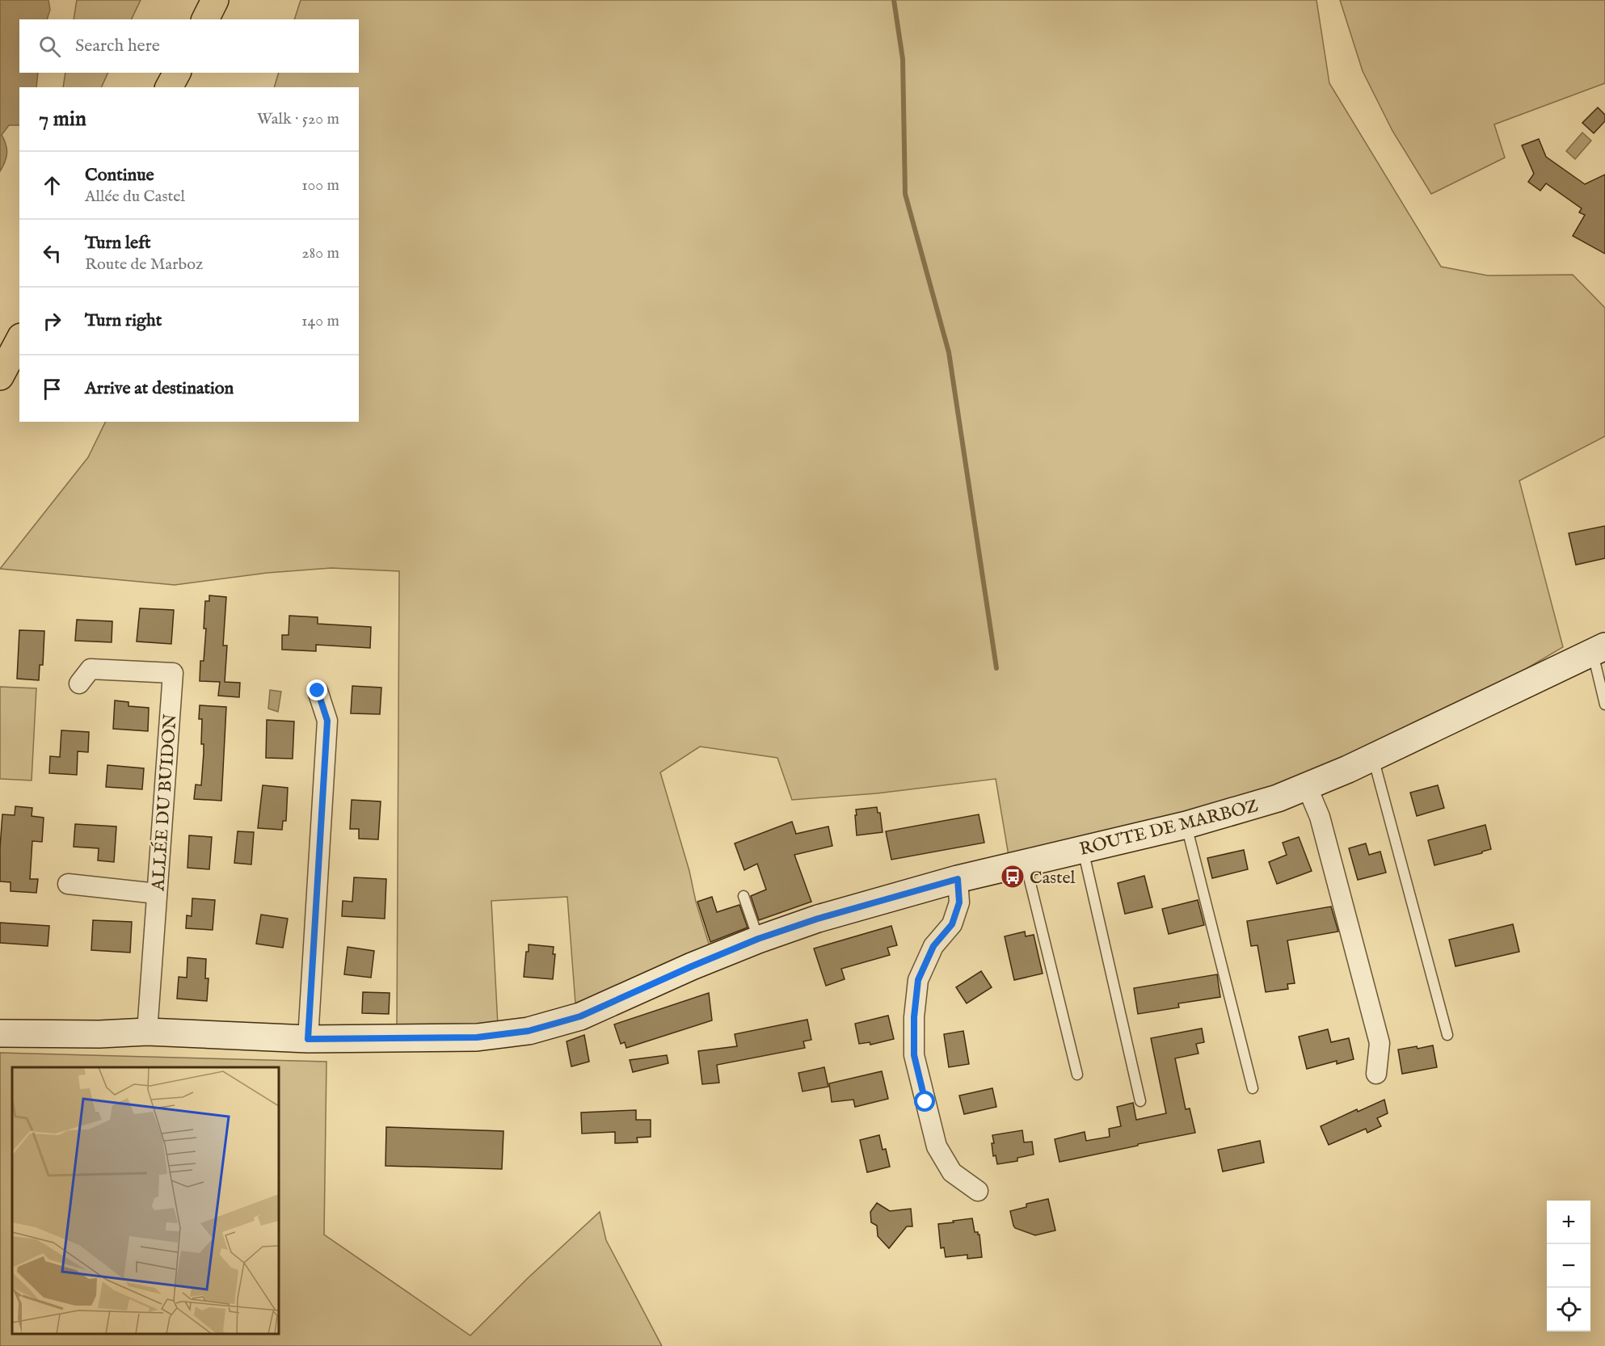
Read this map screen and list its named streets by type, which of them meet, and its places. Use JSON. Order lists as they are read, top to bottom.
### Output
{
  "streets": {
    "main road": ["ROUTE DE MARBOZ"],
    "street": ["ALLÉE DU BUIDON"]
  },
  "crossings": [
    ["ALLÉE DU BUIDON", "ROUTE DE MARBOZ"]
  ],
  "places": {
    "bus stop": ["Castel"]
  },
  "page": {
    "search": "Search here",
    "heading": ["7 min", "Walk · 520 m"],
    "list": [
      ["Continue", "Allée du Castel", "100 m"],
      ["Turn left", "Route de Marboz", "280 m"],
      ["Turn right", "140 m"],
      "Arrive at destination"
    ],
    "map_buttons": ["+", "−"]
  }
}
